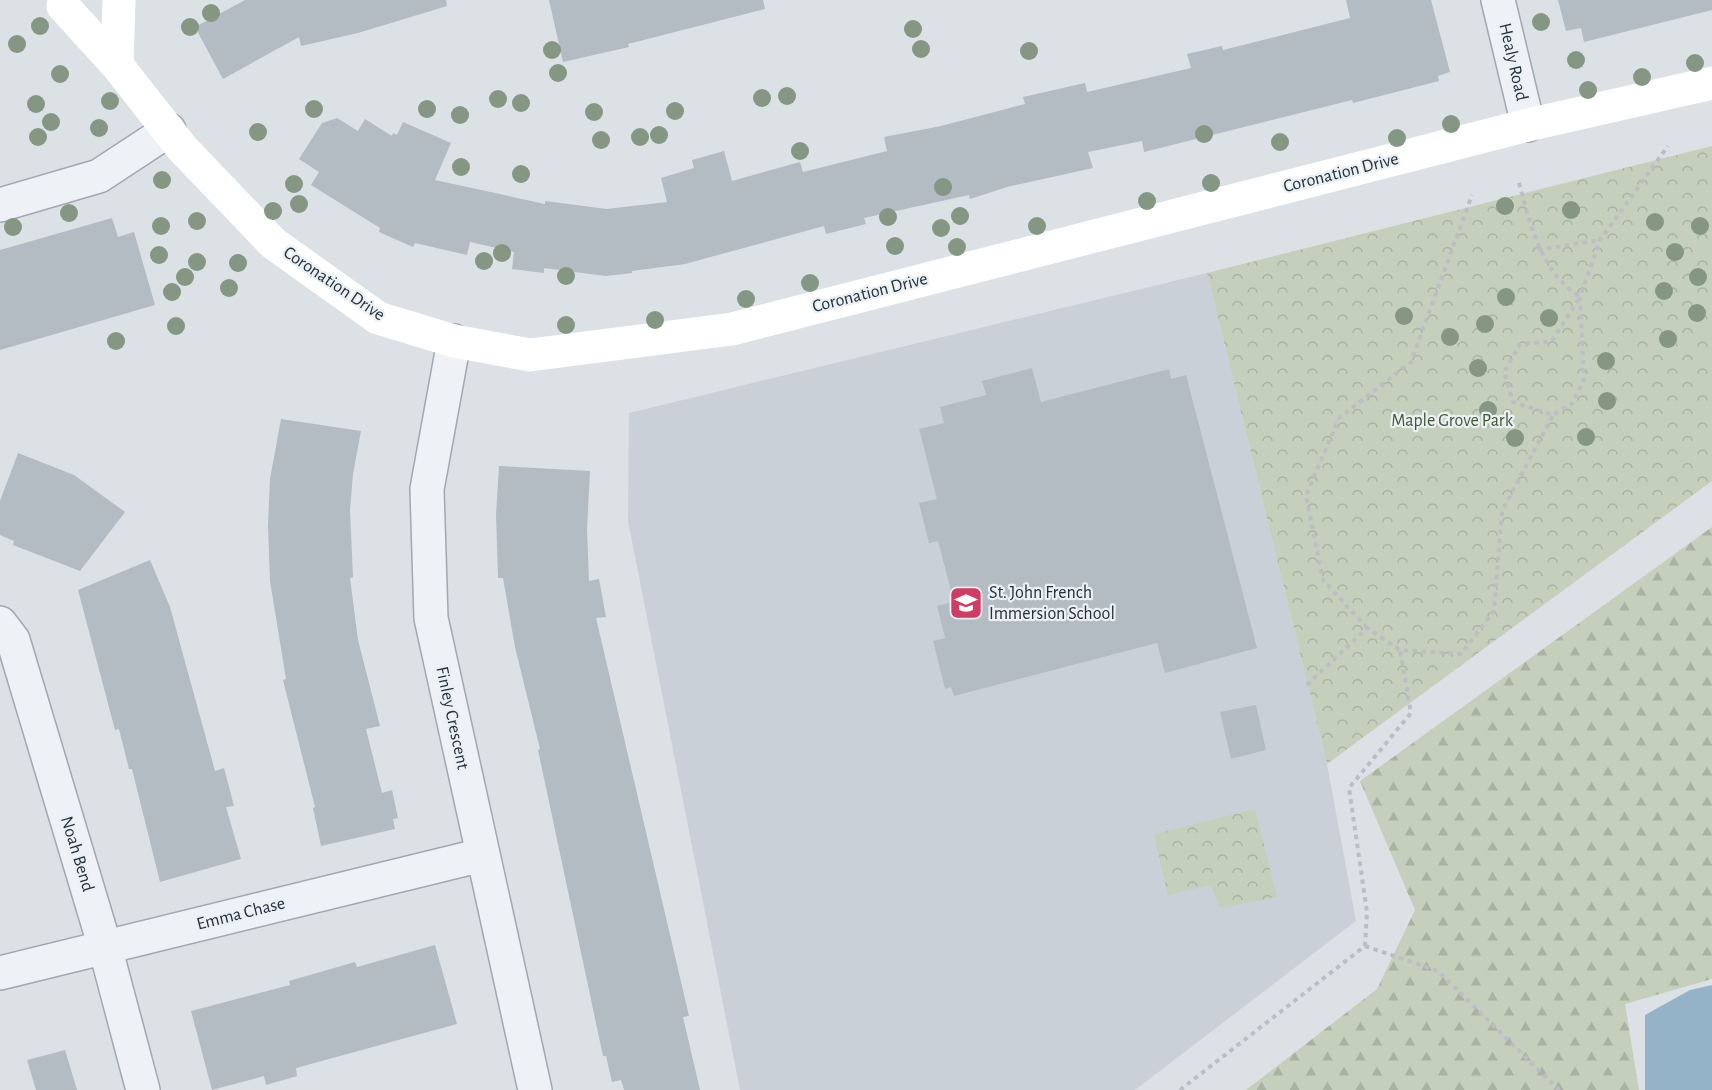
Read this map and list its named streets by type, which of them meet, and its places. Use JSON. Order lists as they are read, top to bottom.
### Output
{
  "streets": {
    "street": [
      "Healy Road",
      "Coronation Drive",
      "Finley Crescent",
      "Noah Bend",
      "Emma Chase"
    ]
  },
  "crossings": [
    ["Healy Road", "Coronation Drive"],
    ["Coronation Drive", "Finley Crescent"],
    ["Finley Crescent", "Emma Chase"],
    ["Noah Bend", "Emma Chase"]
  ],
  "parks": ["Maple Grove Park"],
  "places": {
    "school or university": ["St. John French Immersion School"]
  }
}
